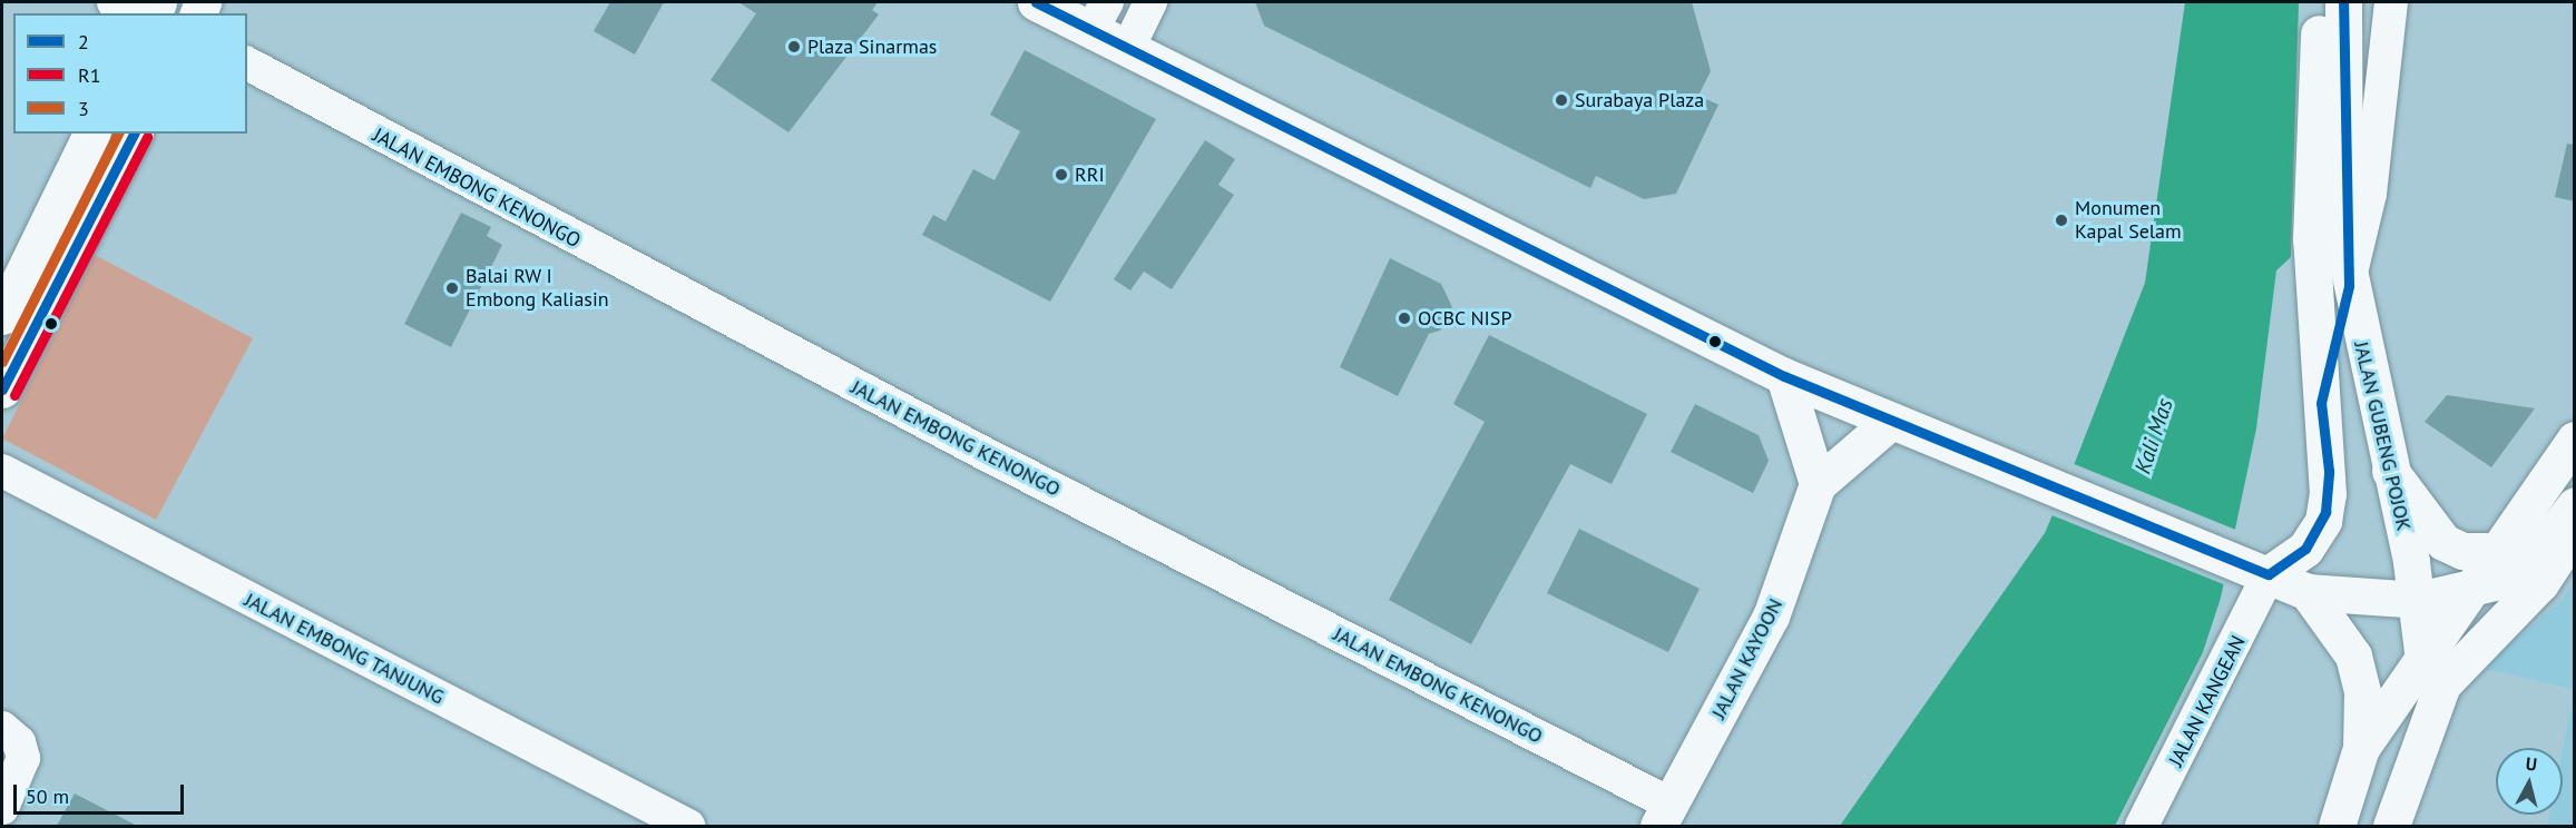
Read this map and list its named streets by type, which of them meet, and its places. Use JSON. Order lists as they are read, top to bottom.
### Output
{
  "streets": {
    "main road": ["JALAN GUBENG POJOK", "JALAN KAYOON"],
    "street": ["JALAN EMBONG KENONGO", "JALAN EMBONG TANJUNG", "JALAN KANGEAN"]
  },
  "crossings": [
    ["JALAN EMBONG KENONGO", "JALAN KAYOON"]
  ],
  "water": ["Kali Mas"],
  "places": [
    "Plaza Sinarmas",
    "Surabaya Plaza",
    "RRI",
    "Monumen Kapal Selam",
    "Balai RW I Embong Kaliasin",
    "OCBC NISP"
  ],
  "lines": ["transit line 2", "transit line 3", "transit line R1"],
  "legend": ["2", "R1", "3"],
  "scale_bar": "50 m",
  "north": "top"
}
